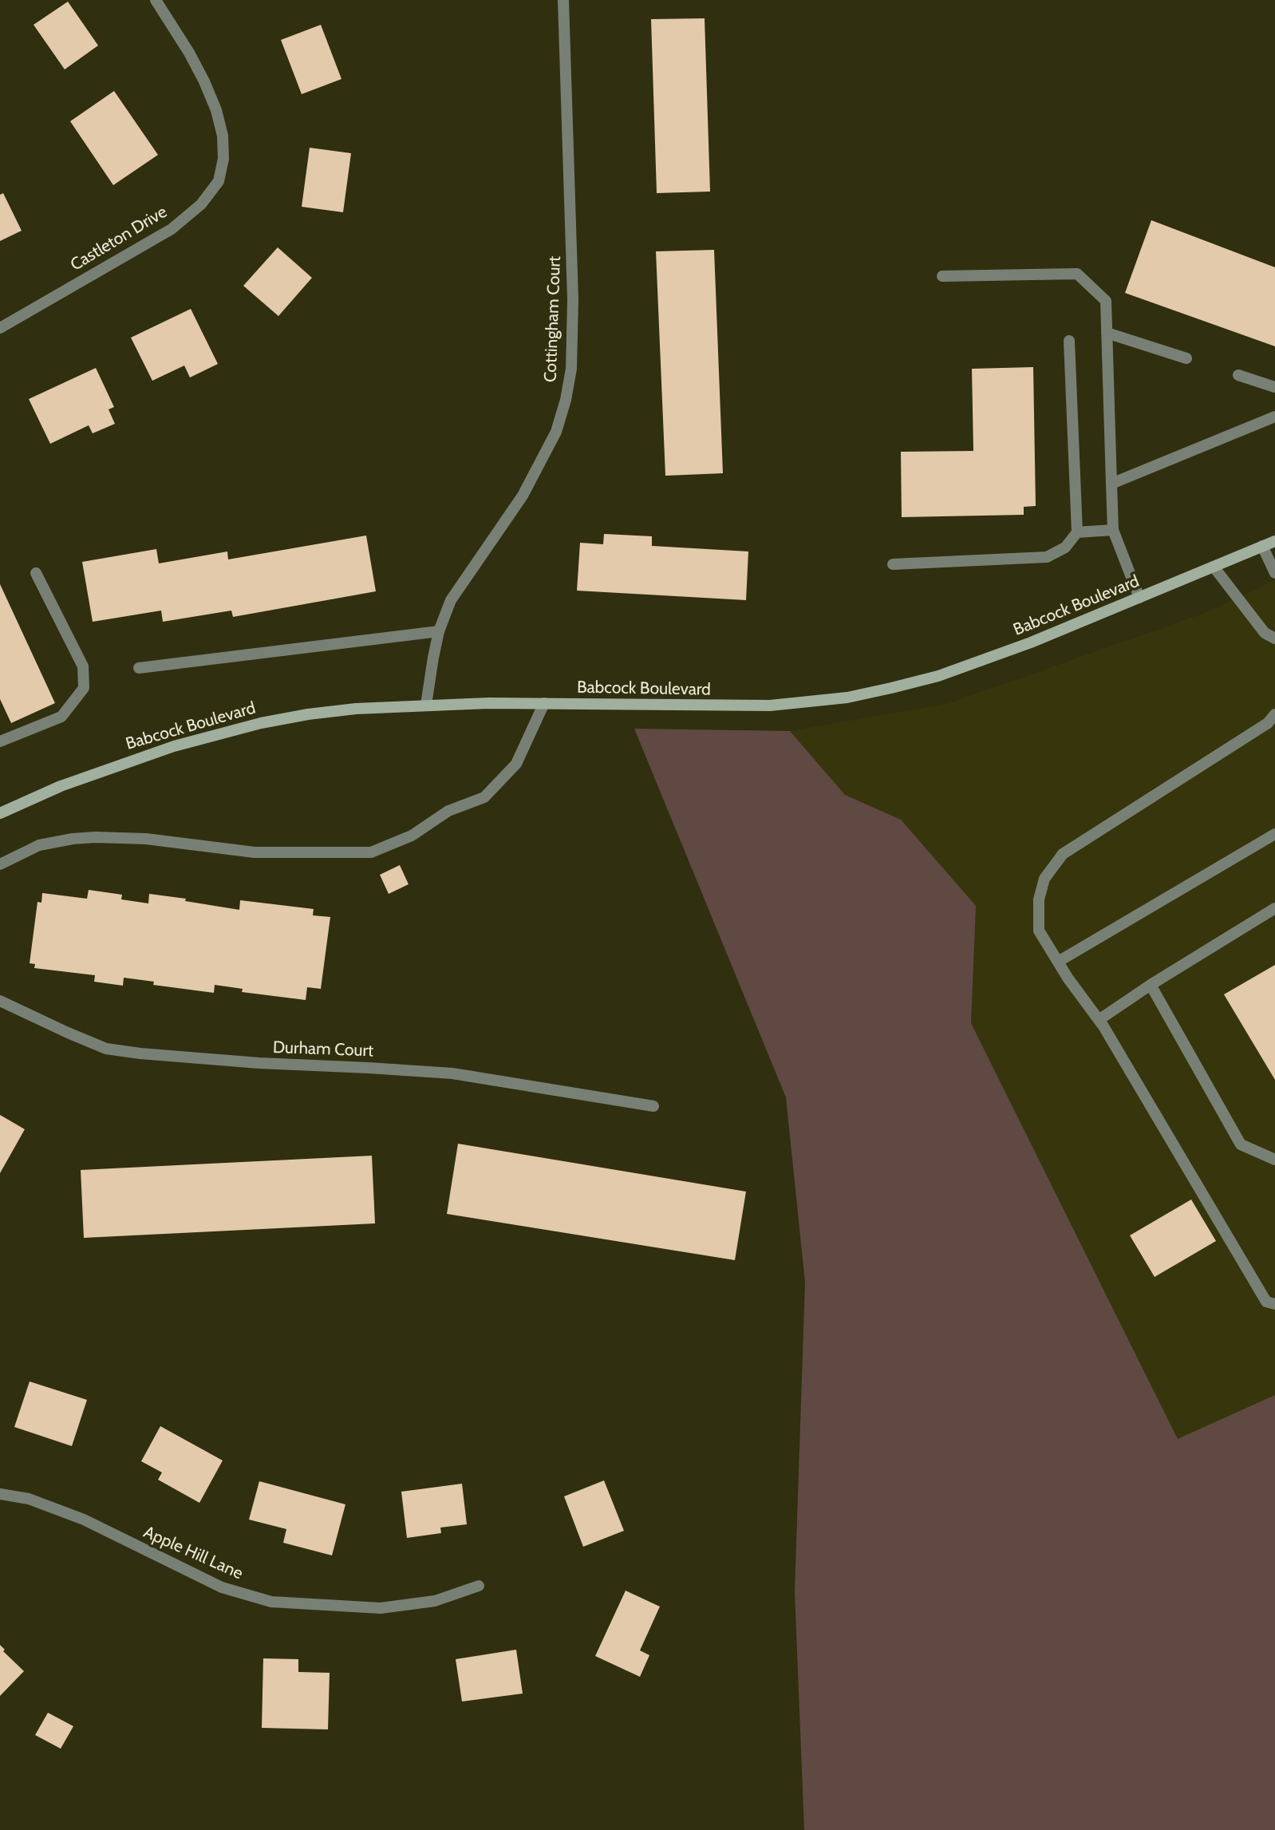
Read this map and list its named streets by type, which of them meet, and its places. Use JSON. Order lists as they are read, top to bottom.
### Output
{
  "streets": {
    "main road": ["Babcock Boulevard"],
    "street": [
      "Castleton Drive",
      "Cottingham Court",
      "Durham Court",
      "Apple Hill Lane"
    ]
  },
  "crossings": [
    ["Cottingham Court", "Babcock Boulevard"]
  ]
}
